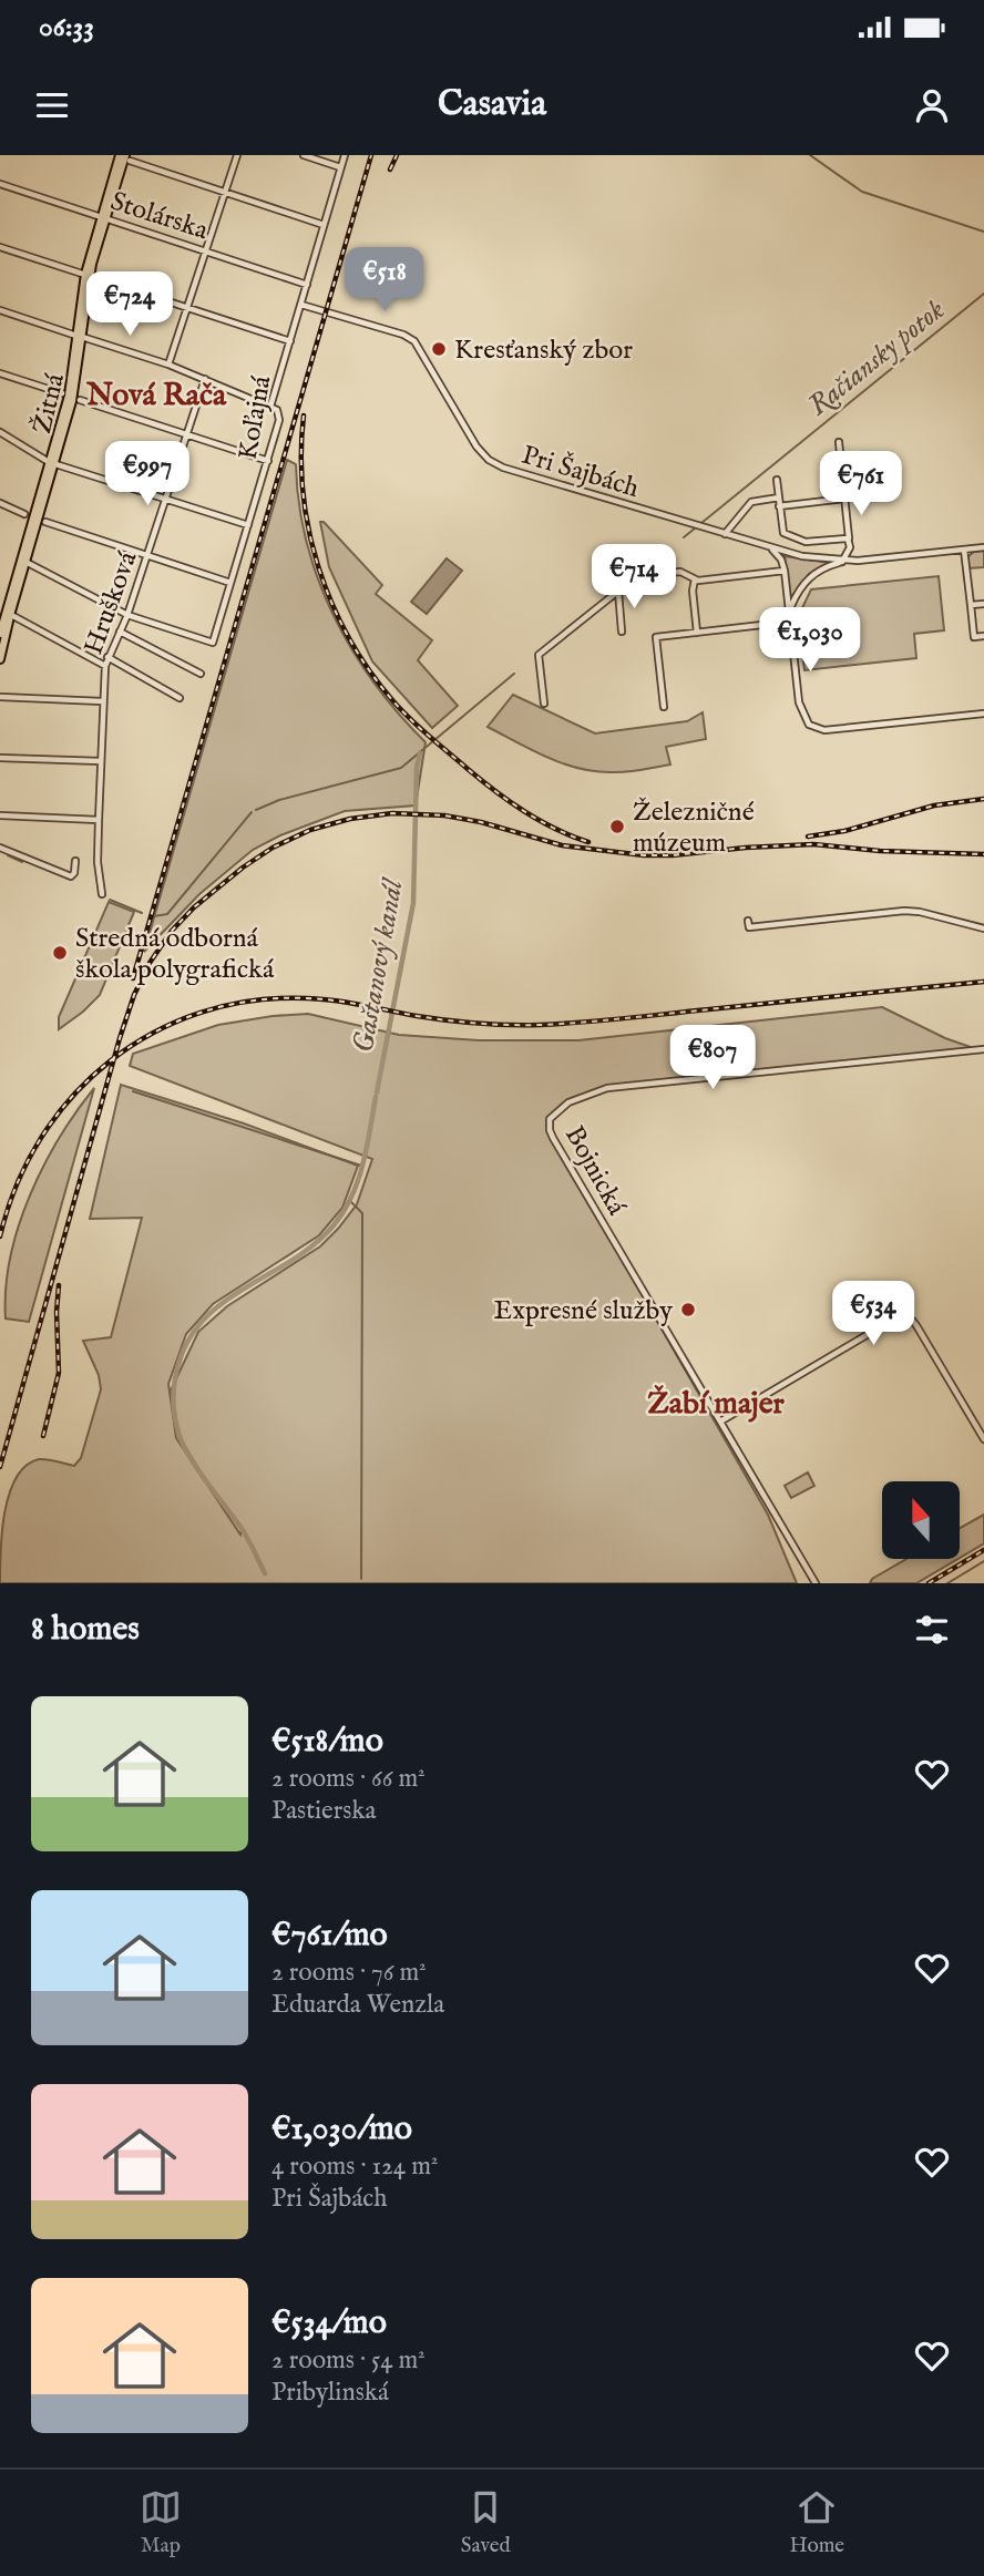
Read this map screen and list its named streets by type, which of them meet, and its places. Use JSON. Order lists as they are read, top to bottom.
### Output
{
  "streets": {
    "main road": ["Žitná"],
    "street": [
      "Stolárska",
      "Koľajná",
      "Pri Šajbách",
      "Hrušková",
      "Bojnická"
    ]
  },
  "crossings": [
    ["Stolárska", "Žitná"],
    ["Stolárska", "Koľajná"],
    ["Koľajná", "Pri Šajbách"],
    ["Koľajná", "Hrušková"]
  ],
  "districts": ["Nová Rača", "Žabí majer"],
  "water": ["Račiansky potok", "Gaštanový kanál"],
  "places": [
    "Kresťanský zbor",
    "Železničné múzeum",
    "Stredná odborná škola polygrafická",
    "Expresné služby"
  ],
  "north": "top",
  "page": {
    "status": "06:33",
    "header": "Casavia",
    "price": [
      "€518",
      "€724",
      "€997",
      "€761",
      "€714",
      "€1,030",
      "€807",
      "€534"
    ],
    "heading": "8 homes",
    "list": [
      {
        "name": "€518/mo",
        "note": "2 rooms · 66 m² · Pastierska"
      },
      {
        "name": "€761/mo",
        "note": "2 rooms · 76 m² · Eduarda Wenzla"
      },
      {
        "name": "€1,030/mo",
        "note": "4 rooms · 124 m² · Pri Šajbách"
      },
      {
        "name": "€534/mo",
        "note": "2 rooms · 54 m² · Pribylinská"
      }
    ],
    "tabs": ["Map", "Saved", "Home"]
  }
}
